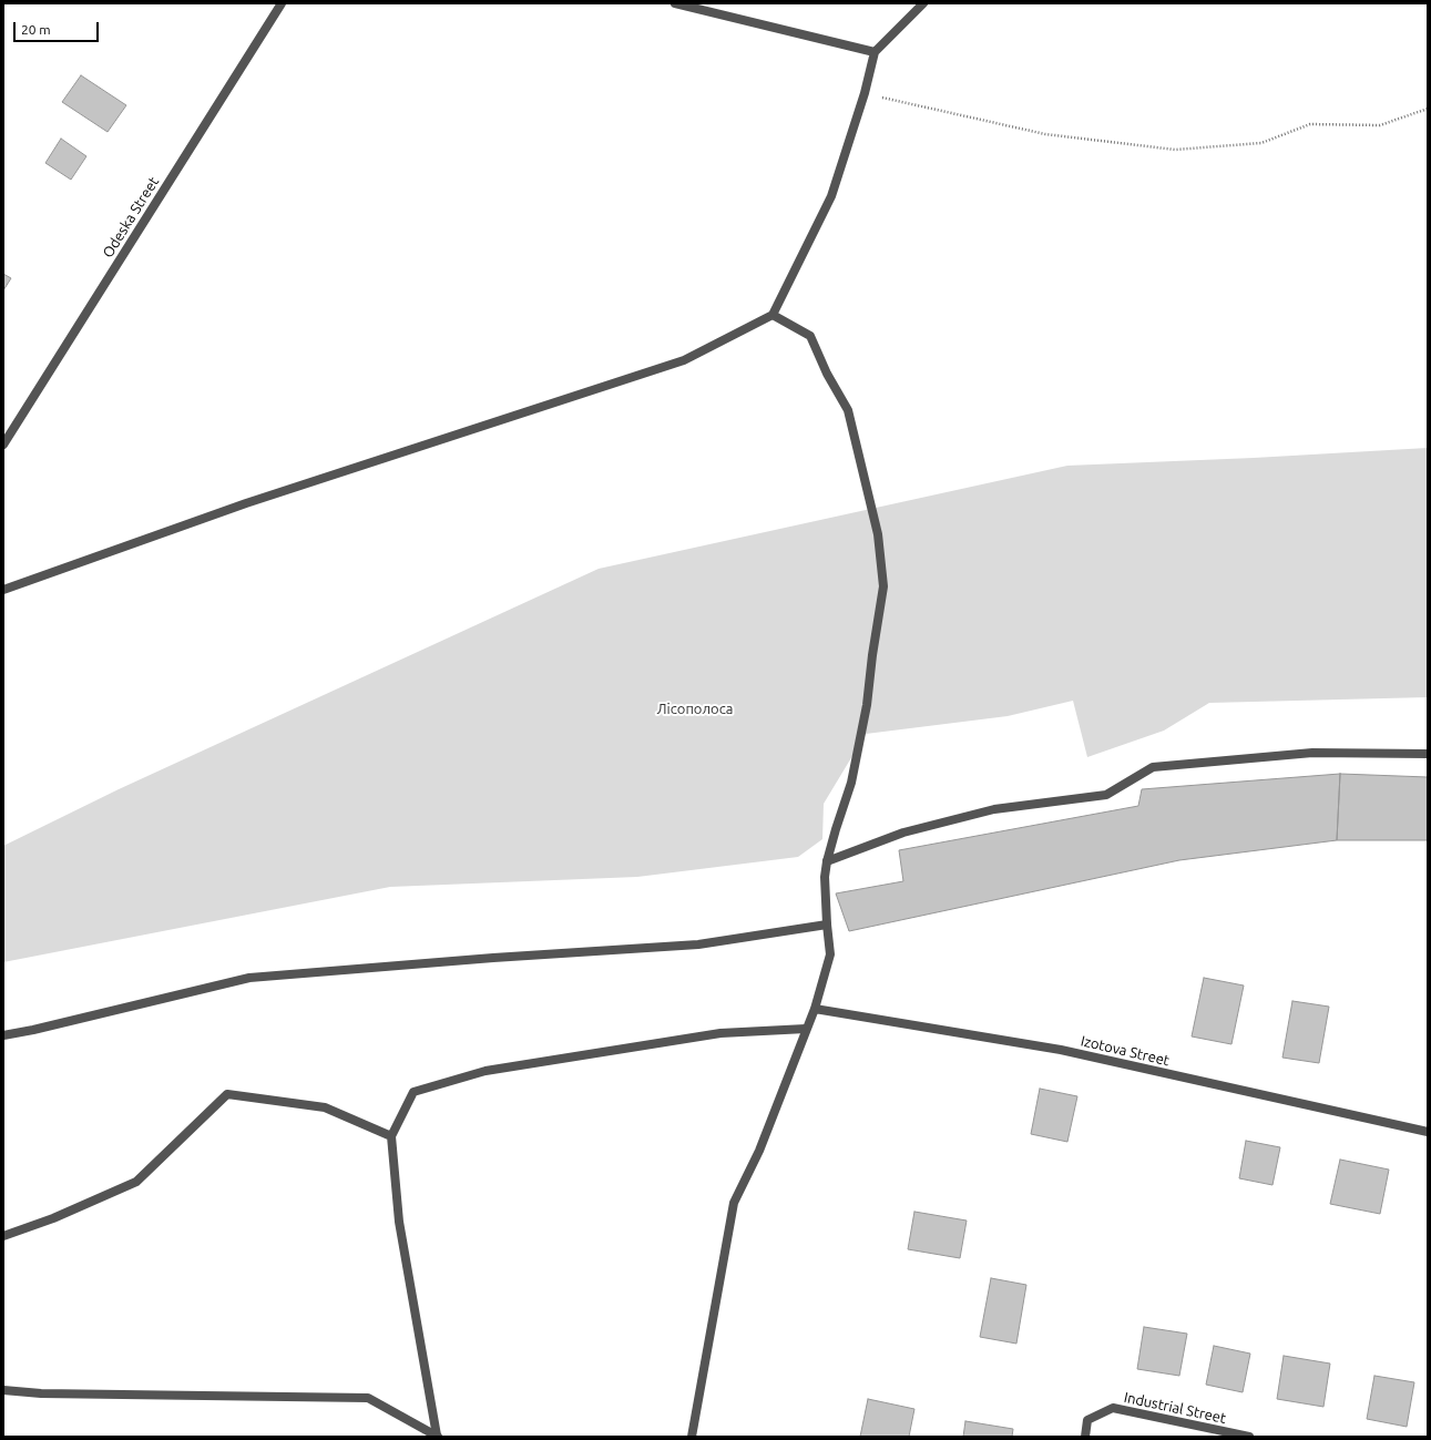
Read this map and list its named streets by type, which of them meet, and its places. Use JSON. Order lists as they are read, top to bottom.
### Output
{
  "streets": {
    "street": ["Odeska Street", "Izotova Street", "Industrial Street"]
  },
  "parks": ["Лісополоса"],
  "scale_bar": "20 m"
}
